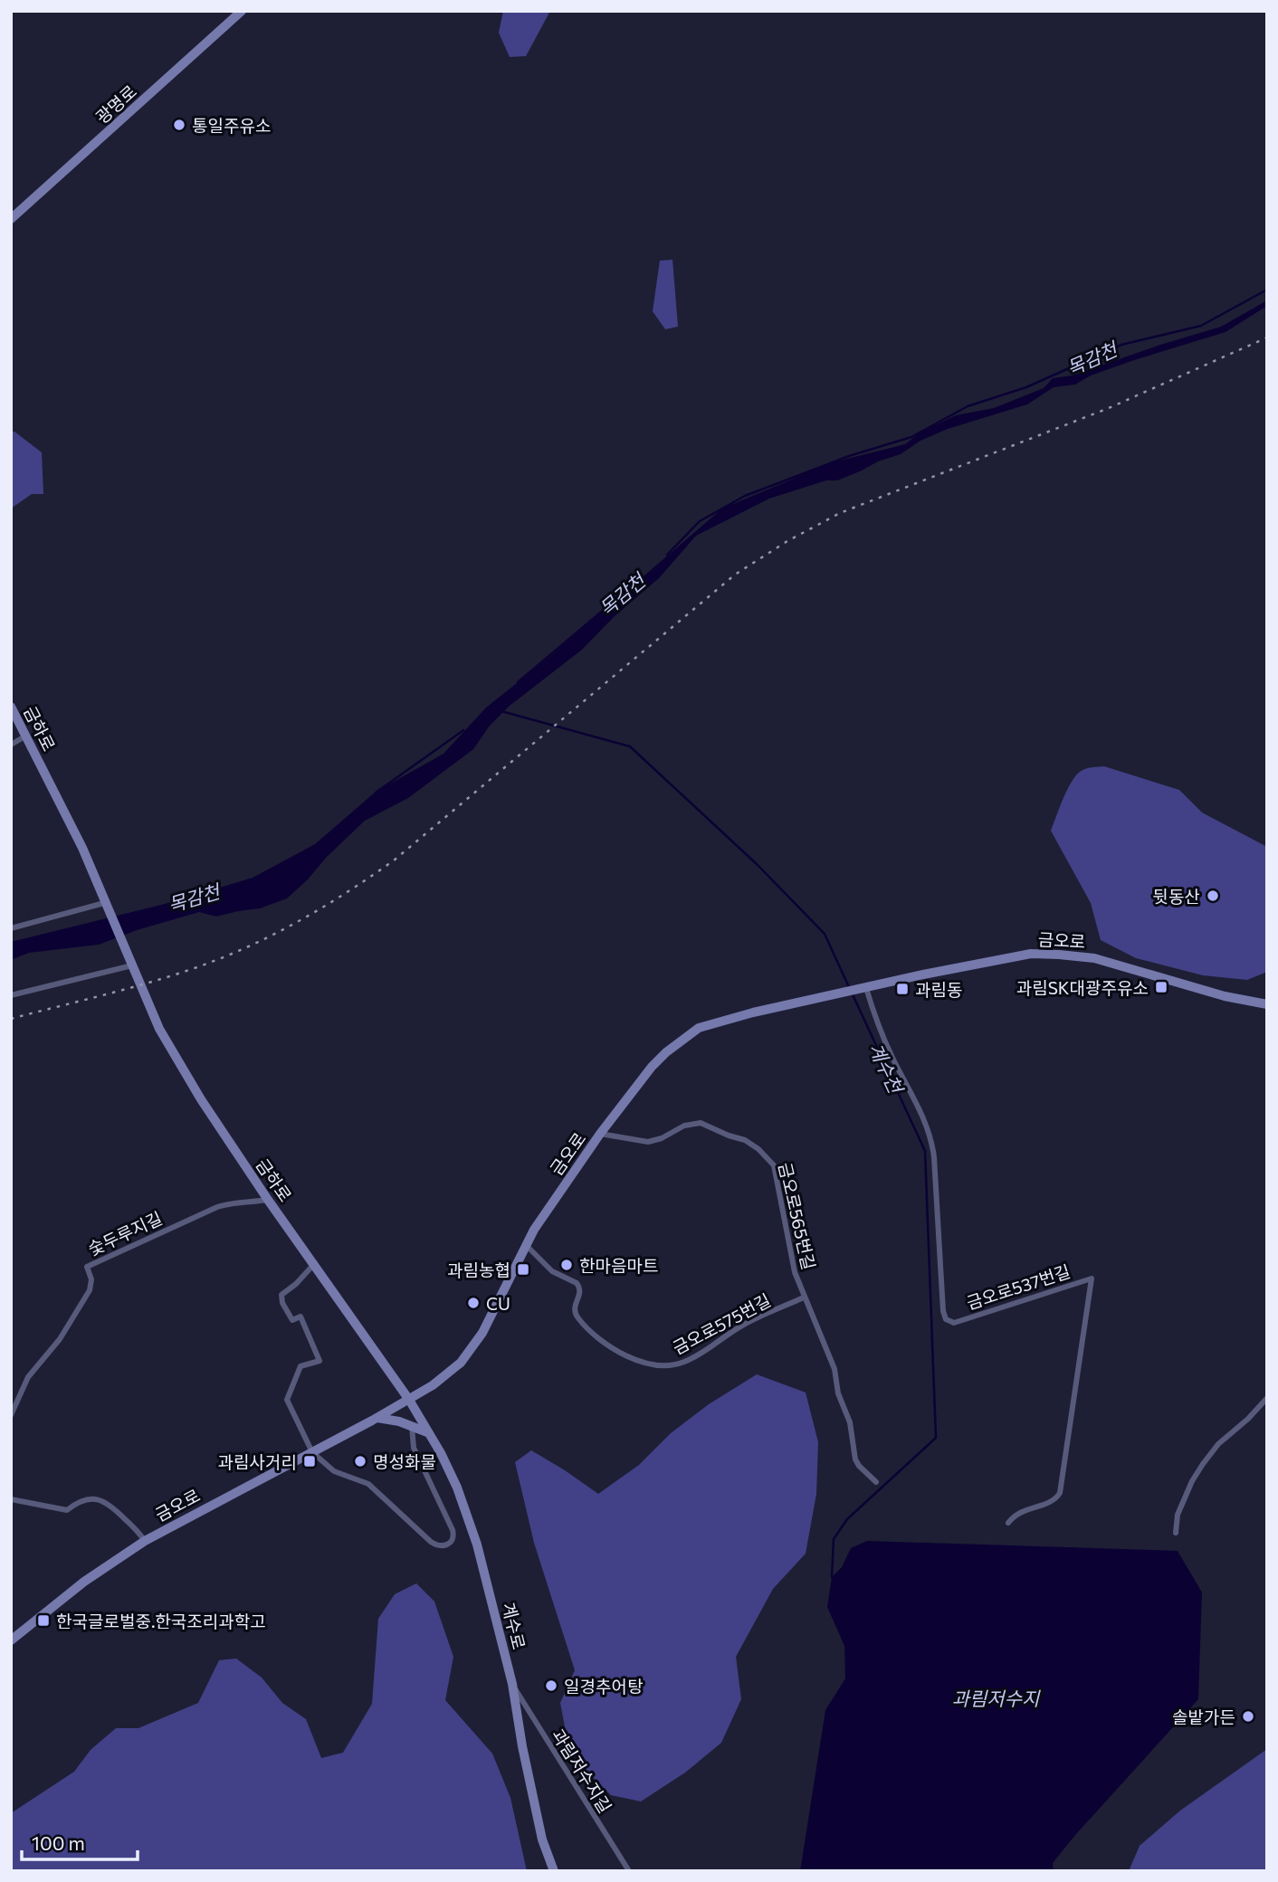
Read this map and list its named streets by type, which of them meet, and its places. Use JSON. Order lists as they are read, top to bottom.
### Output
{
  "streets": {
    "main road": [
      "광명로",
      "금하로",
      "금오로",
      "계수로"
    ],
    "street": [
      "금오로565번길",
      "숯두루지길",
      "금오로537번길",
      "금오로575번길",
      "과림저수지길"
    ]
  },
  "crossings": [
    ["금하로", "금오로"],
    ["금하로", "숯두루지길"],
    ["금하로", "계수로"],
    ["금오로", "금오로565번길"],
    ["금오로", "금오로537번길"],
    ["금오로", "금오로575번길"],
    ["금오로", "계수로"],
    ["금오로565번길", "금오로575번길"],
    ["계수로", "과림저수지길"]
  ],
  "water": ["목감천", "계수천", "과림저수지"],
  "places": {
    "other": [
      "통일주유소",
      "뒷동산",
      "한마음마트",
      "CU",
      "명성화물",
      "일경추어탕",
      "솔밭가든"
    ],
    "transit": [
      "과림SK대광주유소",
      "과림동",
      "과림농협",
      "과림사거리",
      "한국글로벌중.한국조리과학고"
    ]
  },
  "scale_bar": "100 m"
}
